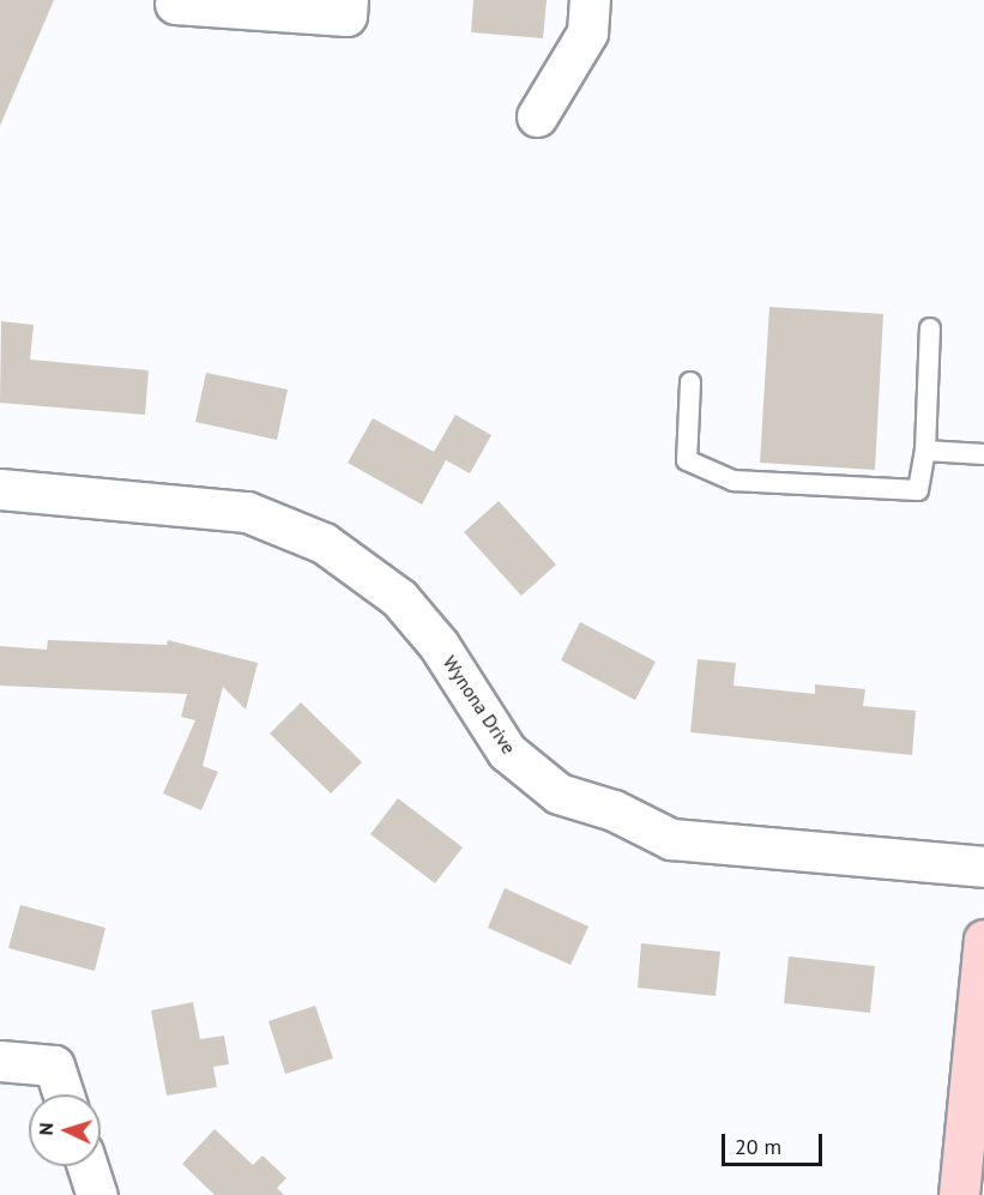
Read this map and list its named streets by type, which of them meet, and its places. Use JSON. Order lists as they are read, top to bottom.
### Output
{
  "streets": {
    "street": ["Wynona Drive"]
  },
  "scale_bar": "20 m",
  "north": "left"
}
